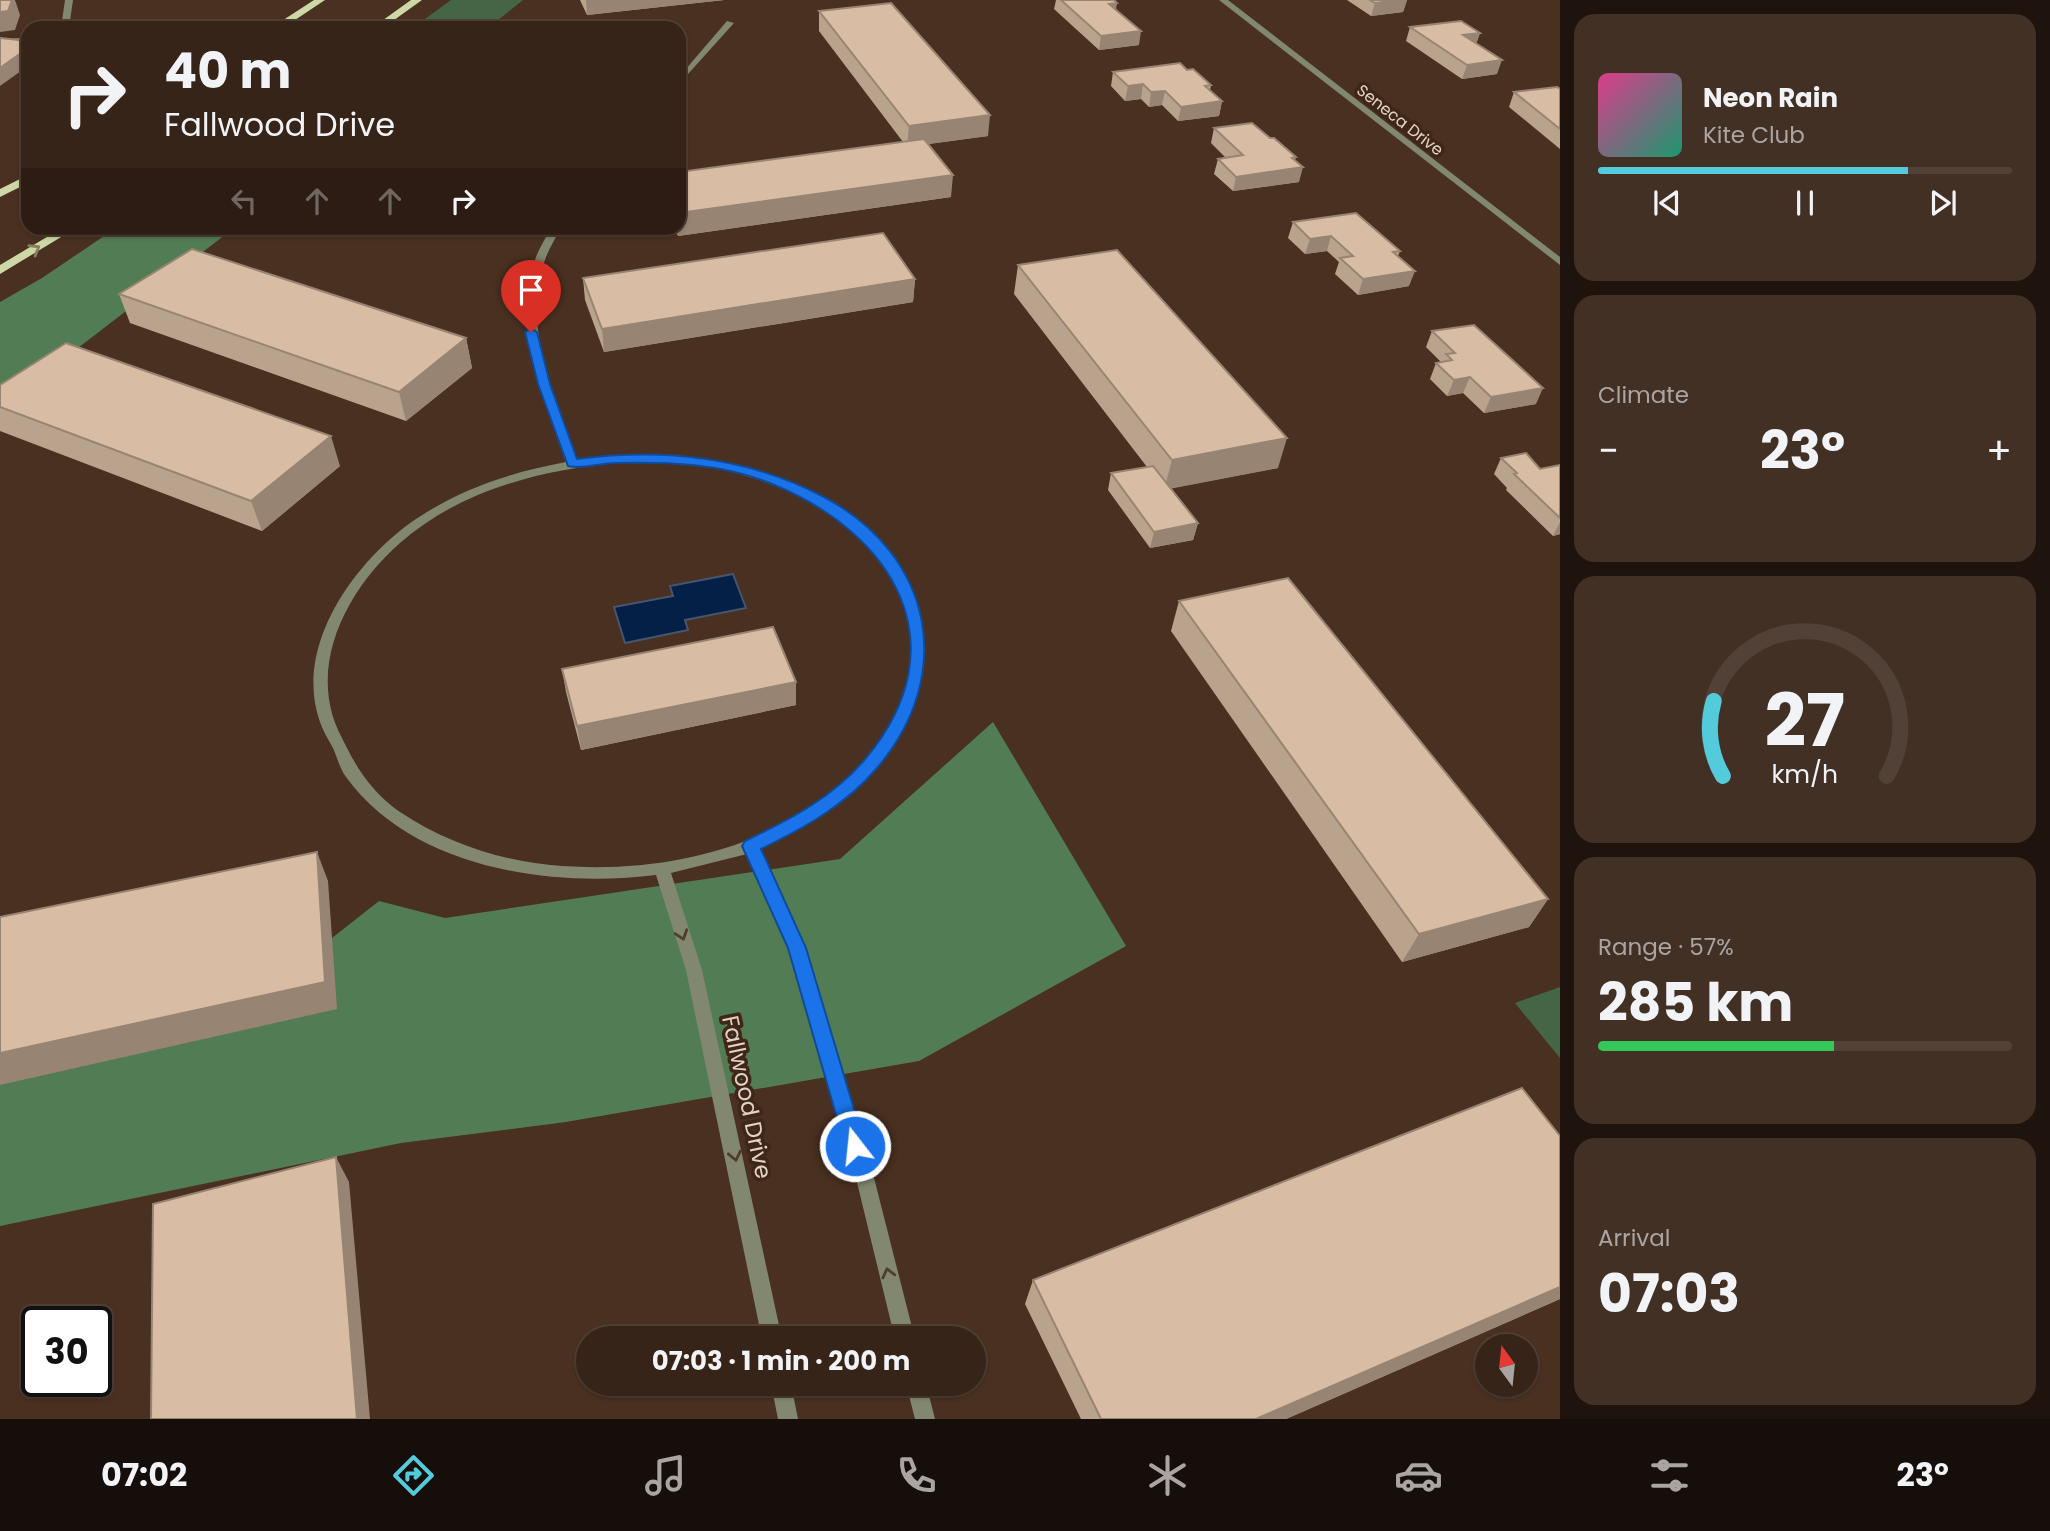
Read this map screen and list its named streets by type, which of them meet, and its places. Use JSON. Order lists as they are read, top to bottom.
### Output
{
  "streets": {
    "street": ["Seneca Drive", "Fallwood Drive"]
  },
  "north": "top",
  "page": {
    "turn": ["40 m", "Fallwood Drive"],
    "song": ["Neon Rain", "Kite Club"],
    "tile": [
      "Climate",
      ["Range · 57%", "285 km"],
      ["Arrival", "07:03"]
    ],
    "heat": ["−", "23°", "+"],
    "limit": "30",
    "trip": "07:03 · 1 min · 200 m",
    "tabs": ["07:02", "23°"],
    "gauge": ["27", "km/h"]
  }
}
